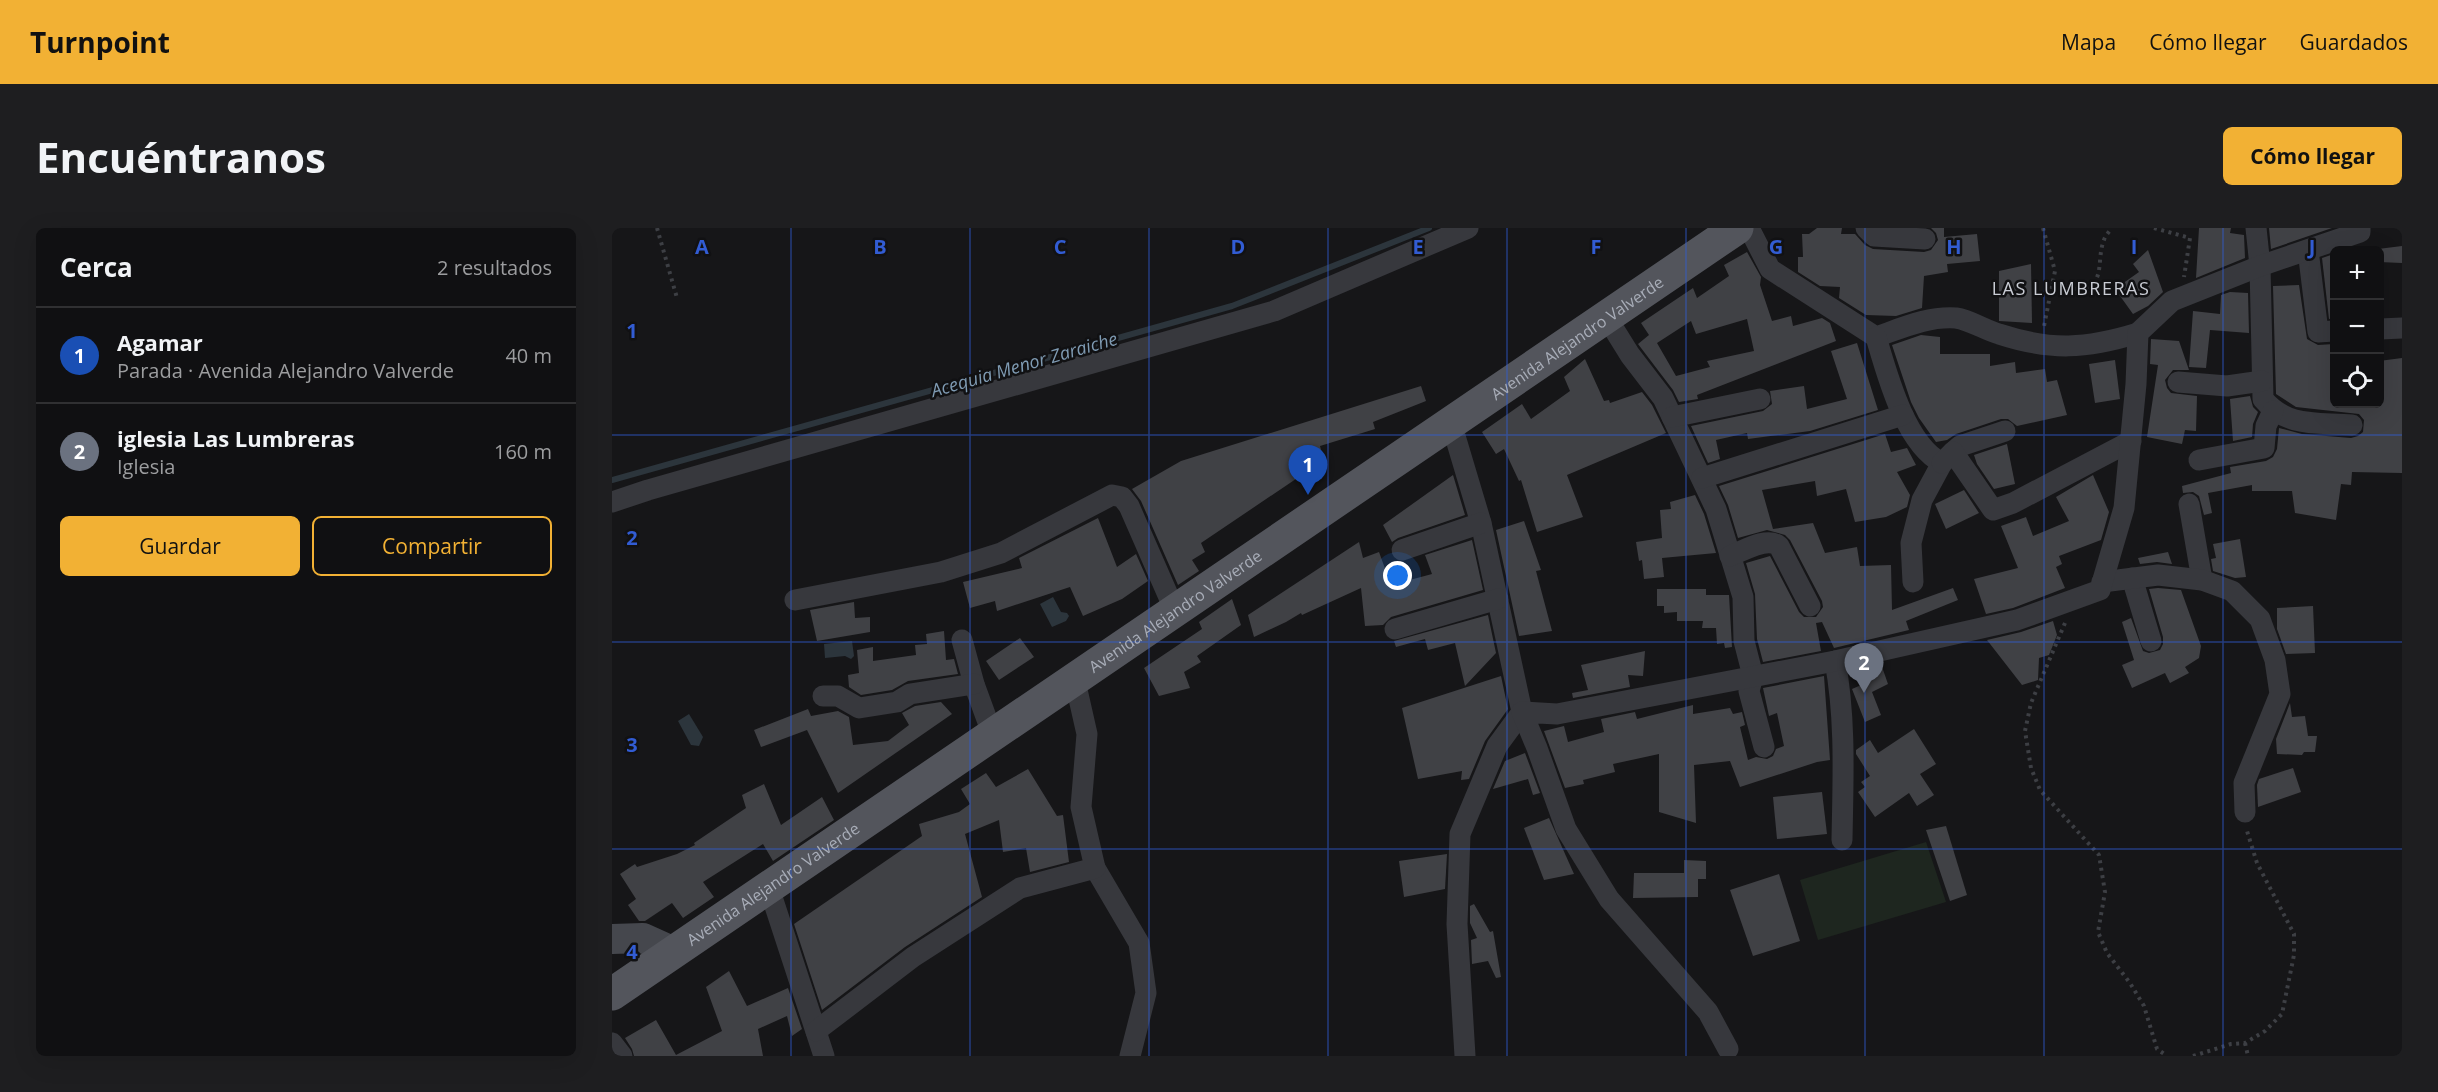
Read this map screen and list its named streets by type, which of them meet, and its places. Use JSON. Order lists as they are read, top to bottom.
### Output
{
  "streets": {
    "main road": ["Avenida Alejandro Valverde"]
  },
  "districts": ["LAS LUMBRERAS"],
  "water": ["Acequia Menor Zaraiche"],
  "page": {
    "header": "Turnpoint",
    "nav": ["Mapa", "Cómo llegar", "Guardados"],
    "buttons": [
      "Cómo llegar",
      ["Guardar", "Compartir"]
    ],
    "title": "Encuéntranos",
    "heading": ["Cerca", "2 resultados"],
    "map_buttons": ["+", "−"],
    "list": [
      {
        "mark": "1",
        "name": "Agamar",
        "note": "Parada · Avenida Alejandro Valverde",
        "value": "40 m"
      },
      {
        "mark": "2",
        "name": "iglesia Las Lumbreras",
        "note": "Iglesia",
        "value": "160 m"
      }
    ],
    "pins": ["1", "2"]
  },
  "grid": {
    "columns": [
      "A",
      "B",
      "C",
      "D",
      "E",
      "F",
      "G",
      "H",
      "I",
      "J"
    ],
    "rows": [
      "1",
      "2",
      "3",
      "4"
    ]
  }
}
